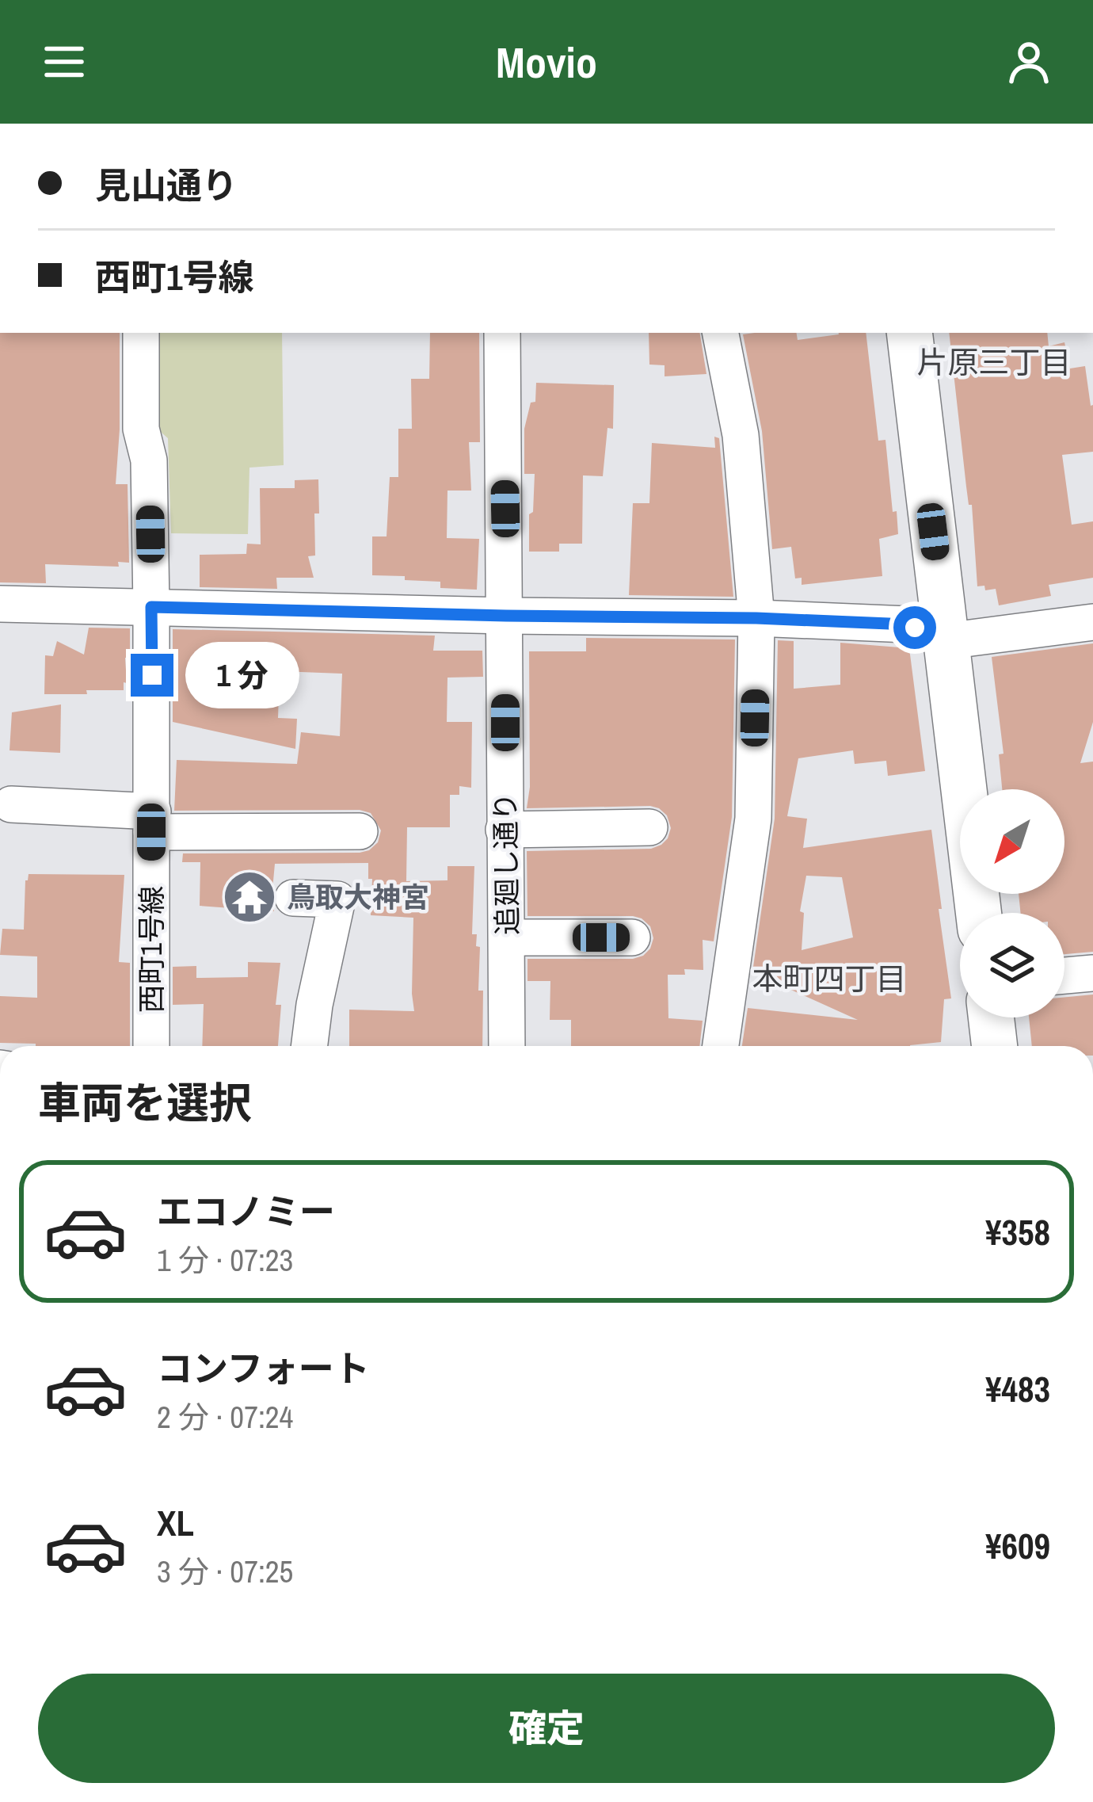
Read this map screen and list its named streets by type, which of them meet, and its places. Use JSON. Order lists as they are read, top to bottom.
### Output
{
  "streets": {
    "street": ["追廻し通り", "西町1号線"]
  },
  "districts": ["片原三丁目", "本町四丁目"],
  "places": {
    "temple": ["鳥取大神宮"]
  },
  "north": "bottom left",
  "page": {
    "header": "Movio",
    "banner": ["見山通り", "西町1号線"],
    "bubble": "1 分",
    "heading": "車両を選択",
    "list": [
      {
        "name": "エコノミー",
        "note": "1 分 · 07:23",
        "value": "¥358"
      },
      {
        "name": "コンフォート",
        "note": "2 分 · 07:24",
        "value": "¥483"
      },
      {
        "name": "XL",
        "note": "3 分 · 07:25",
        "value": "¥609"
      }
    ],
    "buttons": "確定"
  }
}
